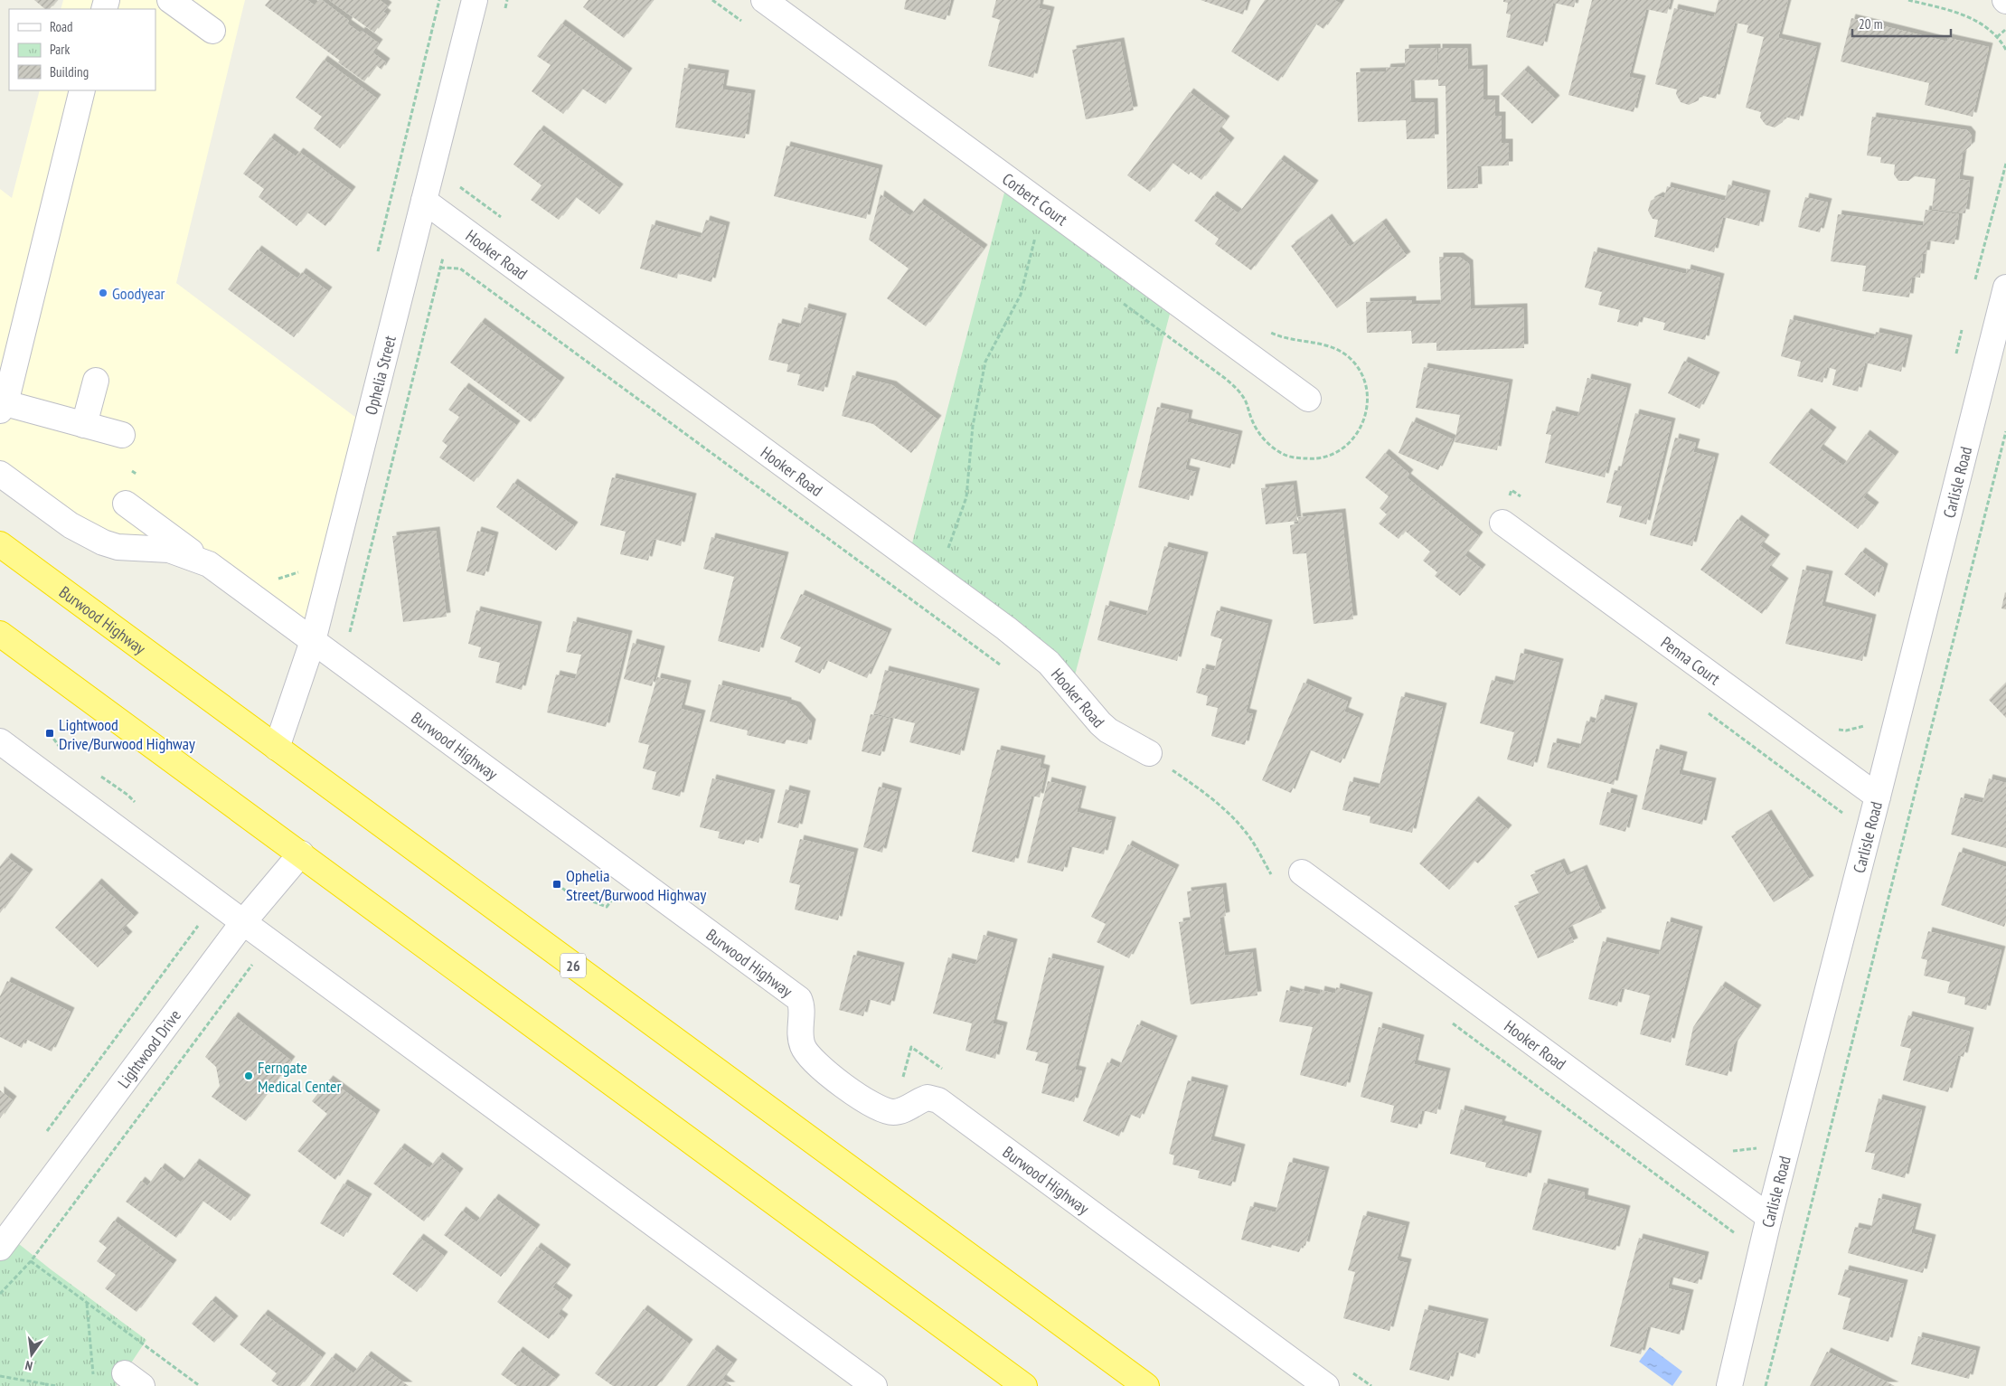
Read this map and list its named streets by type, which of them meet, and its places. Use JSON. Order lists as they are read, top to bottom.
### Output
{
  "streets": {
    "highway": ["Burwood Highway", "26"],
    "street": [
      "Corbert Court",
      "Hooker Road",
      "Ophelia Street",
      "Carlisle Road",
      "Penna Court",
      "Lightwood Drive"
    ]
  },
  "crossings": [
    ["Hooker Road", "Ophelia Street"],
    ["Hooker Road", "Carlisle Road"],
    ["Ophelia Street", "Burwood Highway"],
    ["Carlisle Road", "Penna Court"]
  ],
  "places": {
    "other": ["Goodyear", "Ferngate Medical Center"],
    "transit": ["Lightwood Drive/Burwood Highway", "Ophelia Street/Burwood Highway"]
  },
  "legend": ["Road", "Park", "Building"],
  "scale_bar": "20 m",
  "north": "bottom"
}
